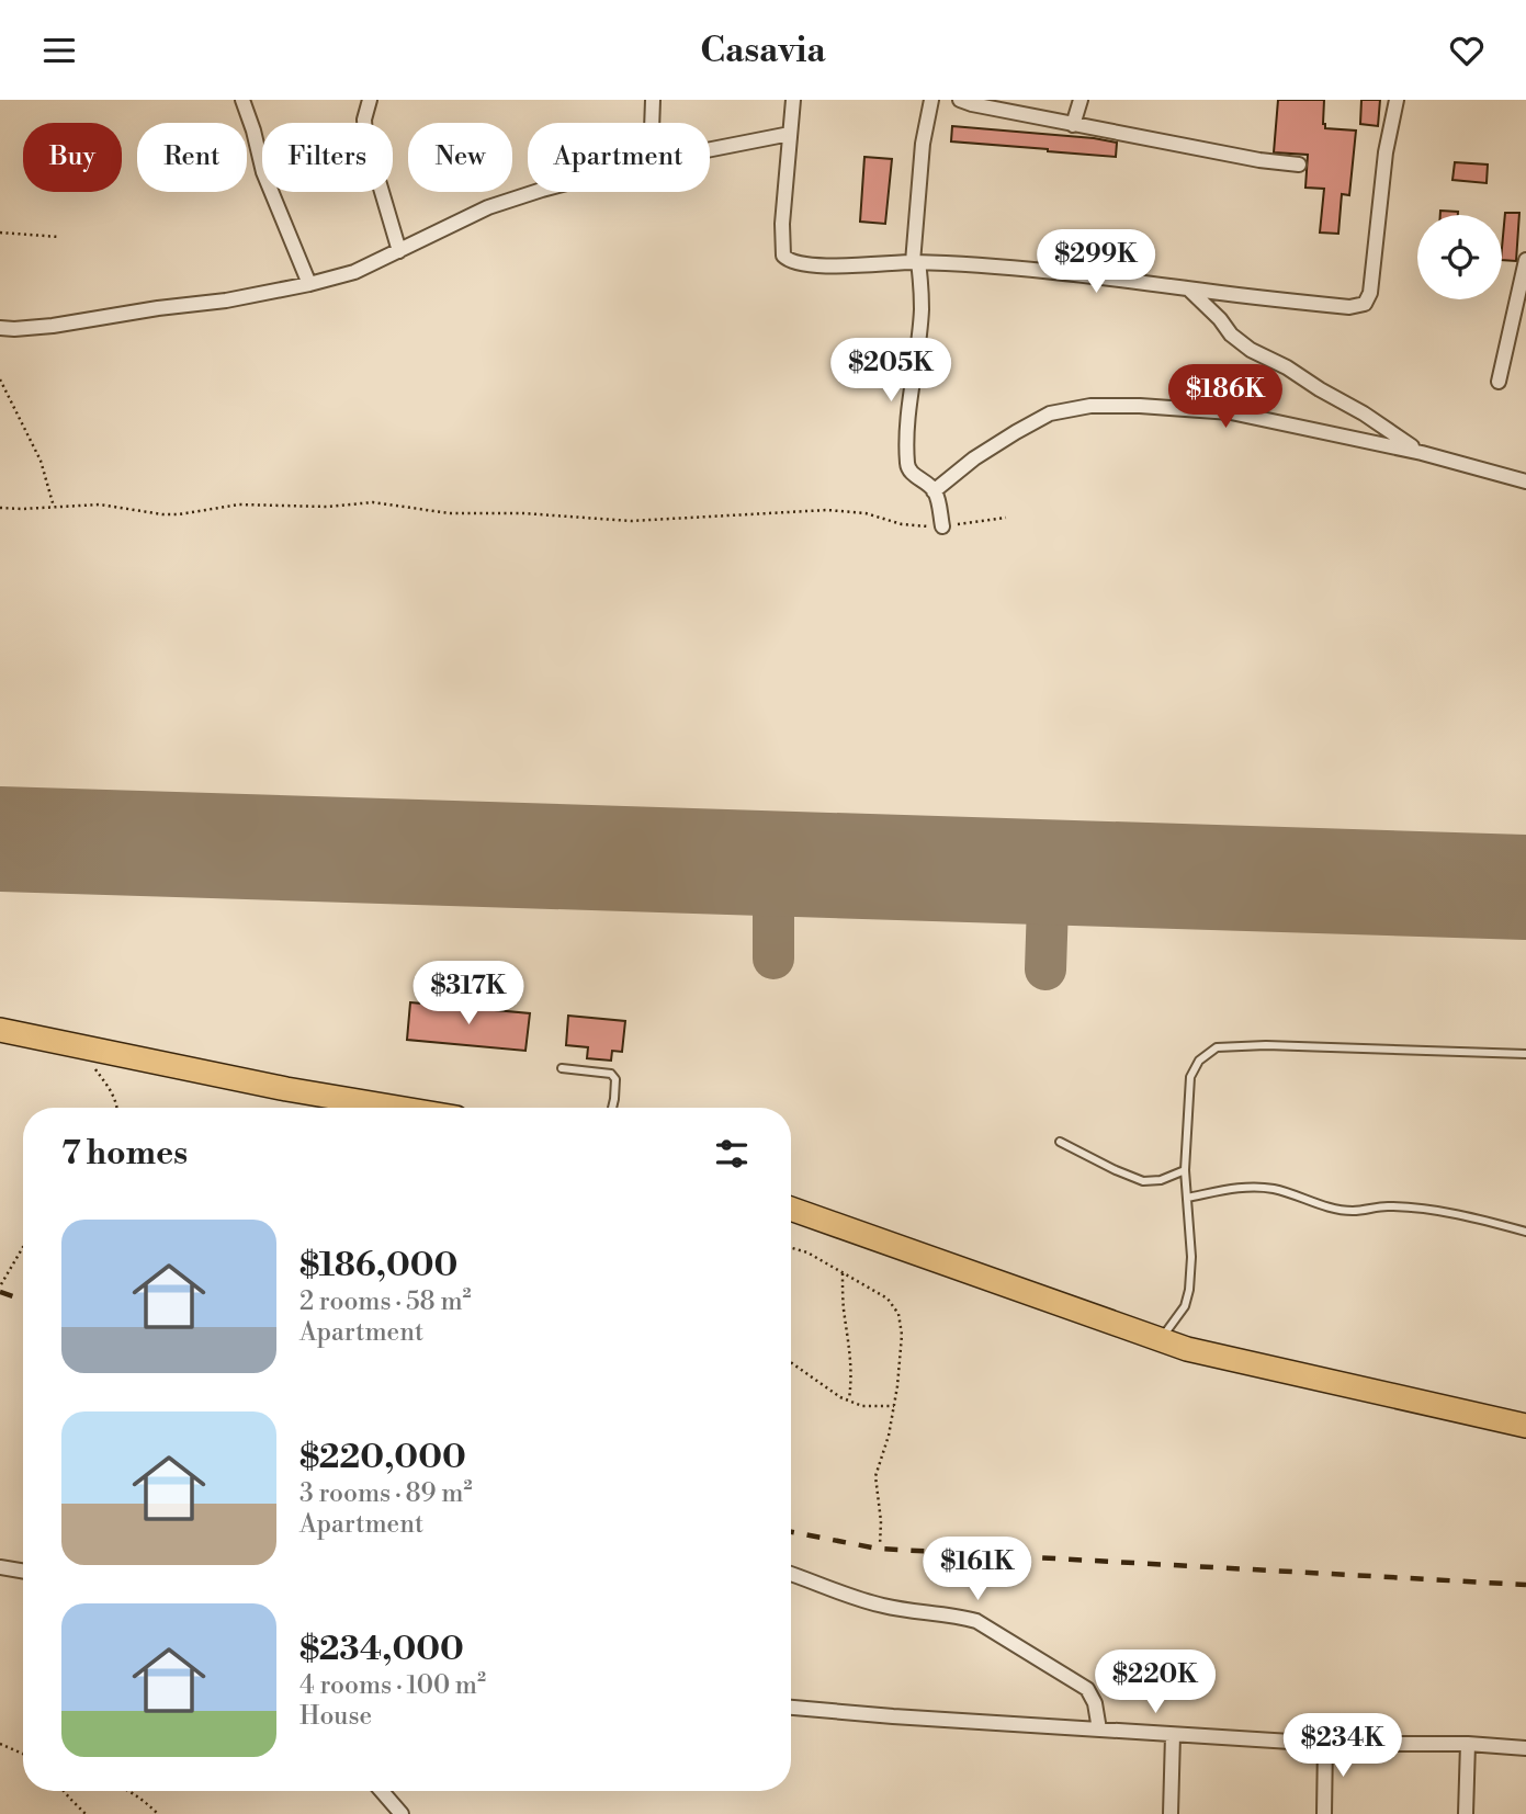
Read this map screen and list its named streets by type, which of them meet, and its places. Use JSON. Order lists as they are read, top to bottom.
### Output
{
  "page": {
    "header": "Casavia",
    "chip": [
      "Buy",
      "Rent",
      "Filters",
      "New",
      "Apartment"
    ],
    "price": [
      "$299K",
      "$205K",
      "$186K",
      "$317K",
      "$161K",
      "$220K",
      "$234K"
    ],
    "heading": "7 homes",
    "list": [
      {
        "name": "$186,000",
        "note": "2 rooms · 58 m² · Apartment"
      },
      {
        "name": "$220,000",
        "note": "3 rooms · 89 m² · Apartment"
      },
      {
        "name": "$234,000",
        "note": "4 rooms · 100 m² · House"
      }
    ]
  }
}
